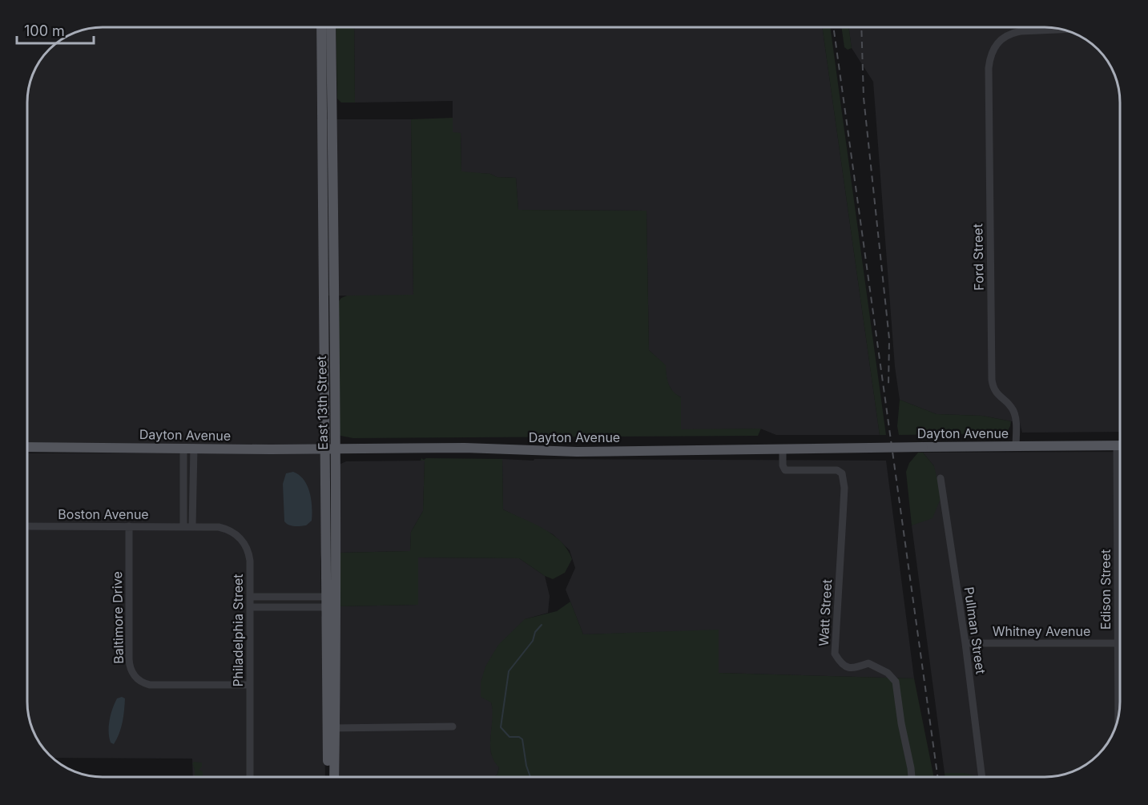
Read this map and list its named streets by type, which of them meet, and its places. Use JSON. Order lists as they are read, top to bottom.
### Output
{
  "streets": {
    "main road": ["East 13th Street", "Dayton Avenue"],
    "street": [
      "Ford Street",
      "Boston Avenue",
      "Edison Street",
      "Watt Street",
      "Baltimore Drive",
      "Philadelphia Street",
      "Pullman Street",
      "Whitney Avenue"
    ]
  },
  "crossings": [
    ["Ford Street", "Dayton Avenue"],
    ["East 13th Street", "Dayton Avenue"],
    ["Dayton Avenue", "Edison Street"],
    ["Dayton Avenue", "Watt Street"],
    ["Boston Avenue", "Baltimore Drive"],
    ["Boston Avenue", "Philadelphia Street"],
    ["Edison Street", "Whitney Avenue"],
    ["Baltimore Drive", "Philadelphia Street"],
    ["Pullman Street", "Whitney Avenue"]
  ],
  "scale_bar": "100 m"
}
